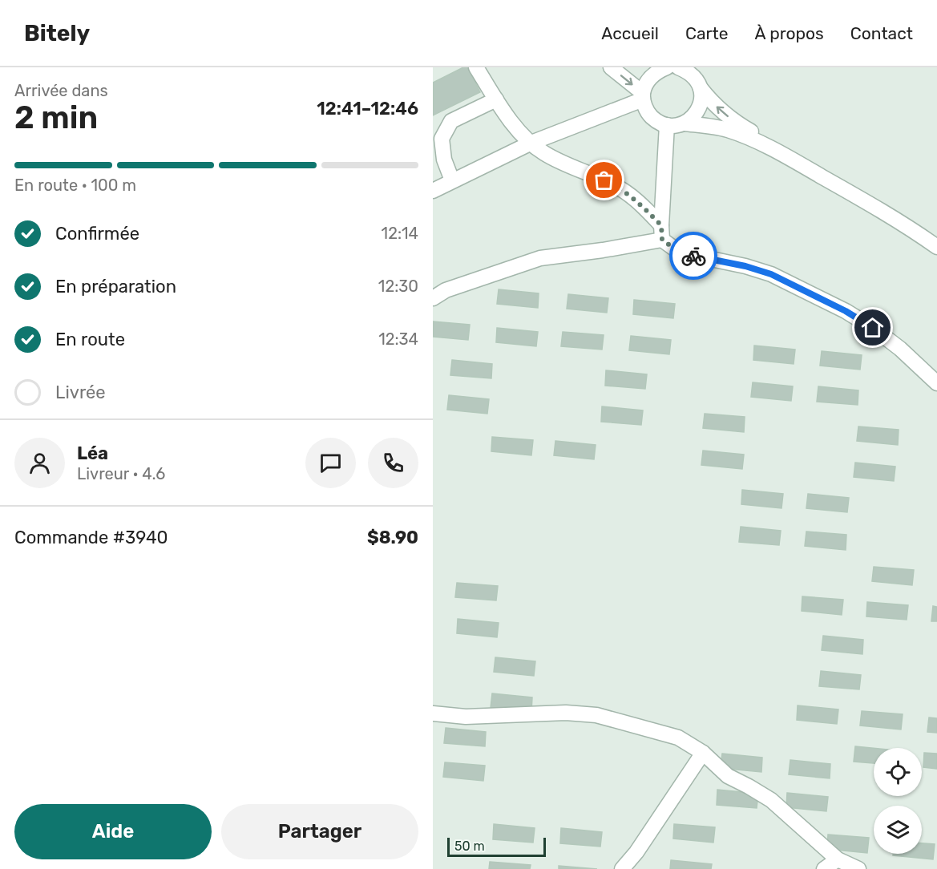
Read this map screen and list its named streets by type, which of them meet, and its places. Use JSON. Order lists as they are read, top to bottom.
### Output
{
  "scale_bar": "50 m",
  "page": {
    "header": "Bitely",
    "nav": [
      "Accueil",
      "Carte",
      "À propos",
      "Contact"
    ],
    "heading": ["2 min", "Arrivée dans", "12:41–12:46"],
    "panel": [
      "Léa",
      "Livreur · 4.6",
      "Commande #3940",
      "$8.90"
    ],
    "bar": "En route · 100 m",
    "list": [
      ["Confirmée", "12:14"],
      ["En préparation", "12:30"],
      ["En route", "12:34"],
      "Livrée"
    ],
    "buttons": ["Aide", "Partager"],
    "scale": "50 m"
  }
}
